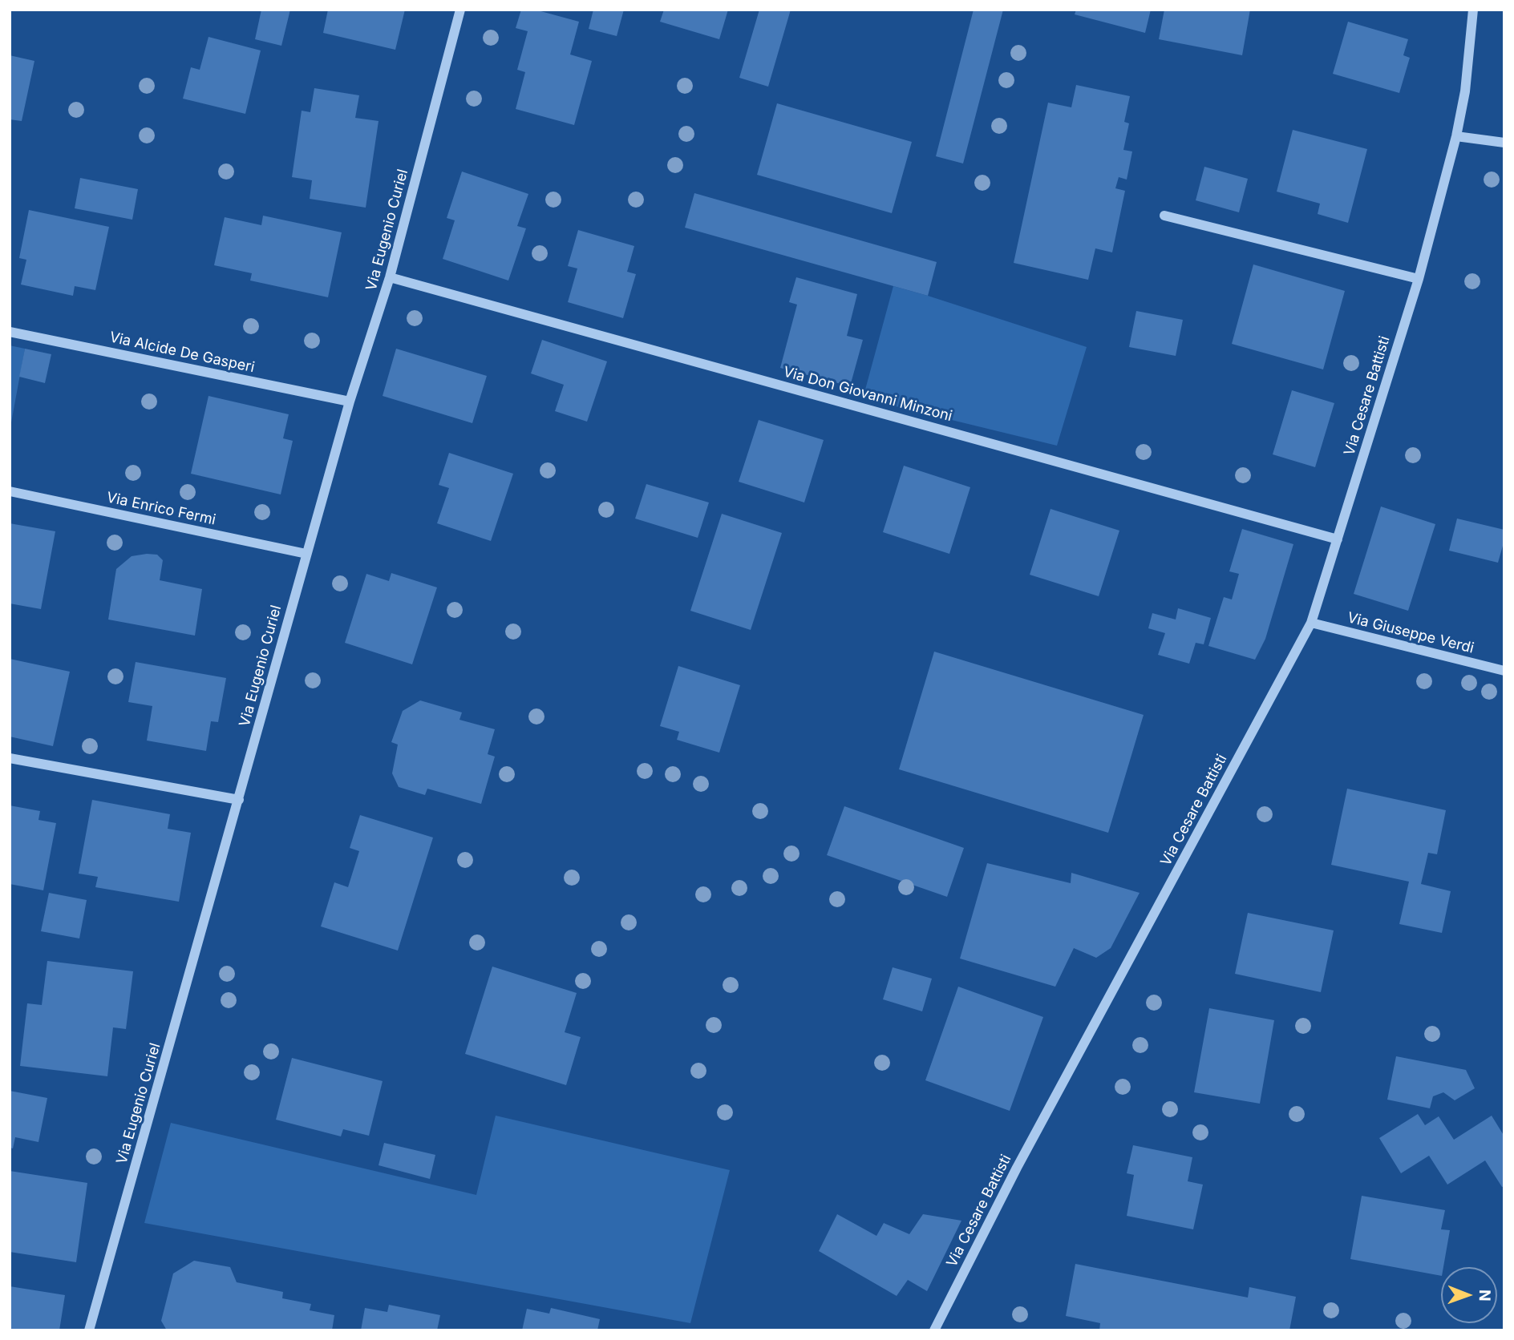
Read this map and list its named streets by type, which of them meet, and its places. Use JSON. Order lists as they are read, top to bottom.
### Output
{
  "streets": {
    "street": [
      "Via Eugenio Curiel",
      "Via Alcide De Gasperi",
      "Via Don Giovanni Minzoni",
      "Via Cesare Battisti",
      "Via Enrico Fermi",
      "Via Giuseppe Verdi"
    ]
  },
  "crossings": [
    ["Via Eugenio Curiel", "Via Alcide De Gasperi"],
    ["Via Eugenio Curiel", "Via Don Giovanni Minzoni"],
    ["Via Eugenio Curiel", "Via Enrico Fermi"],
    ["Via Don Giovanni Minzoni", "Via Cesare Battisti"],
    ["Via Cesare Battisti", "Via Giuseppe Verdi"]
  ],
  "north": "right"
}
